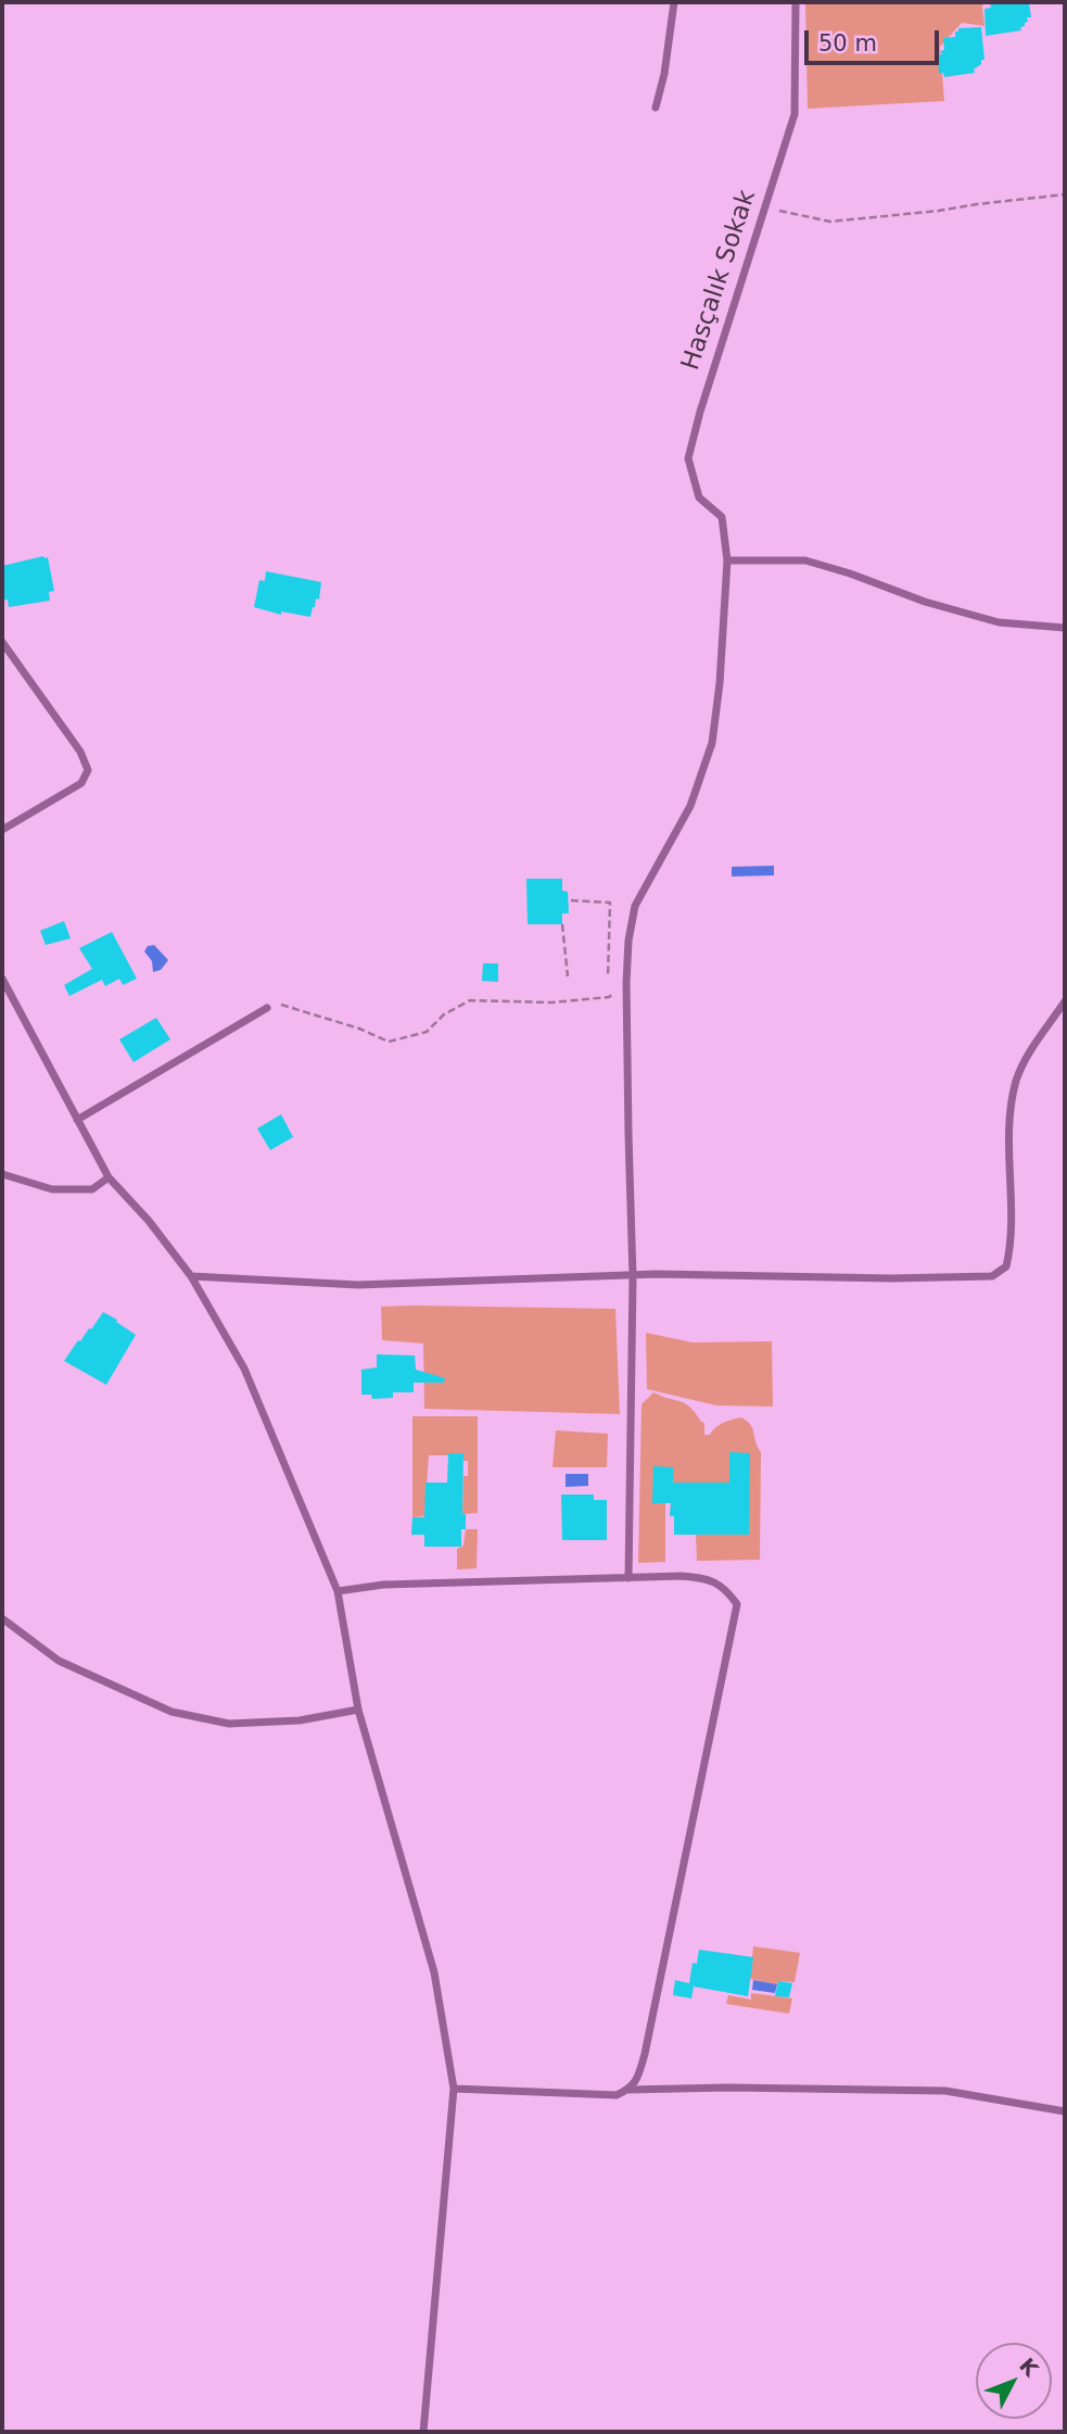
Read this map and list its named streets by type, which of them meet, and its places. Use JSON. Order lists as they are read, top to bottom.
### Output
{
  "streets": {
    "street": ["Hasçalık Sokak"]
  },
  "scale_bar": "50 m",
  "north": "top right"
}
